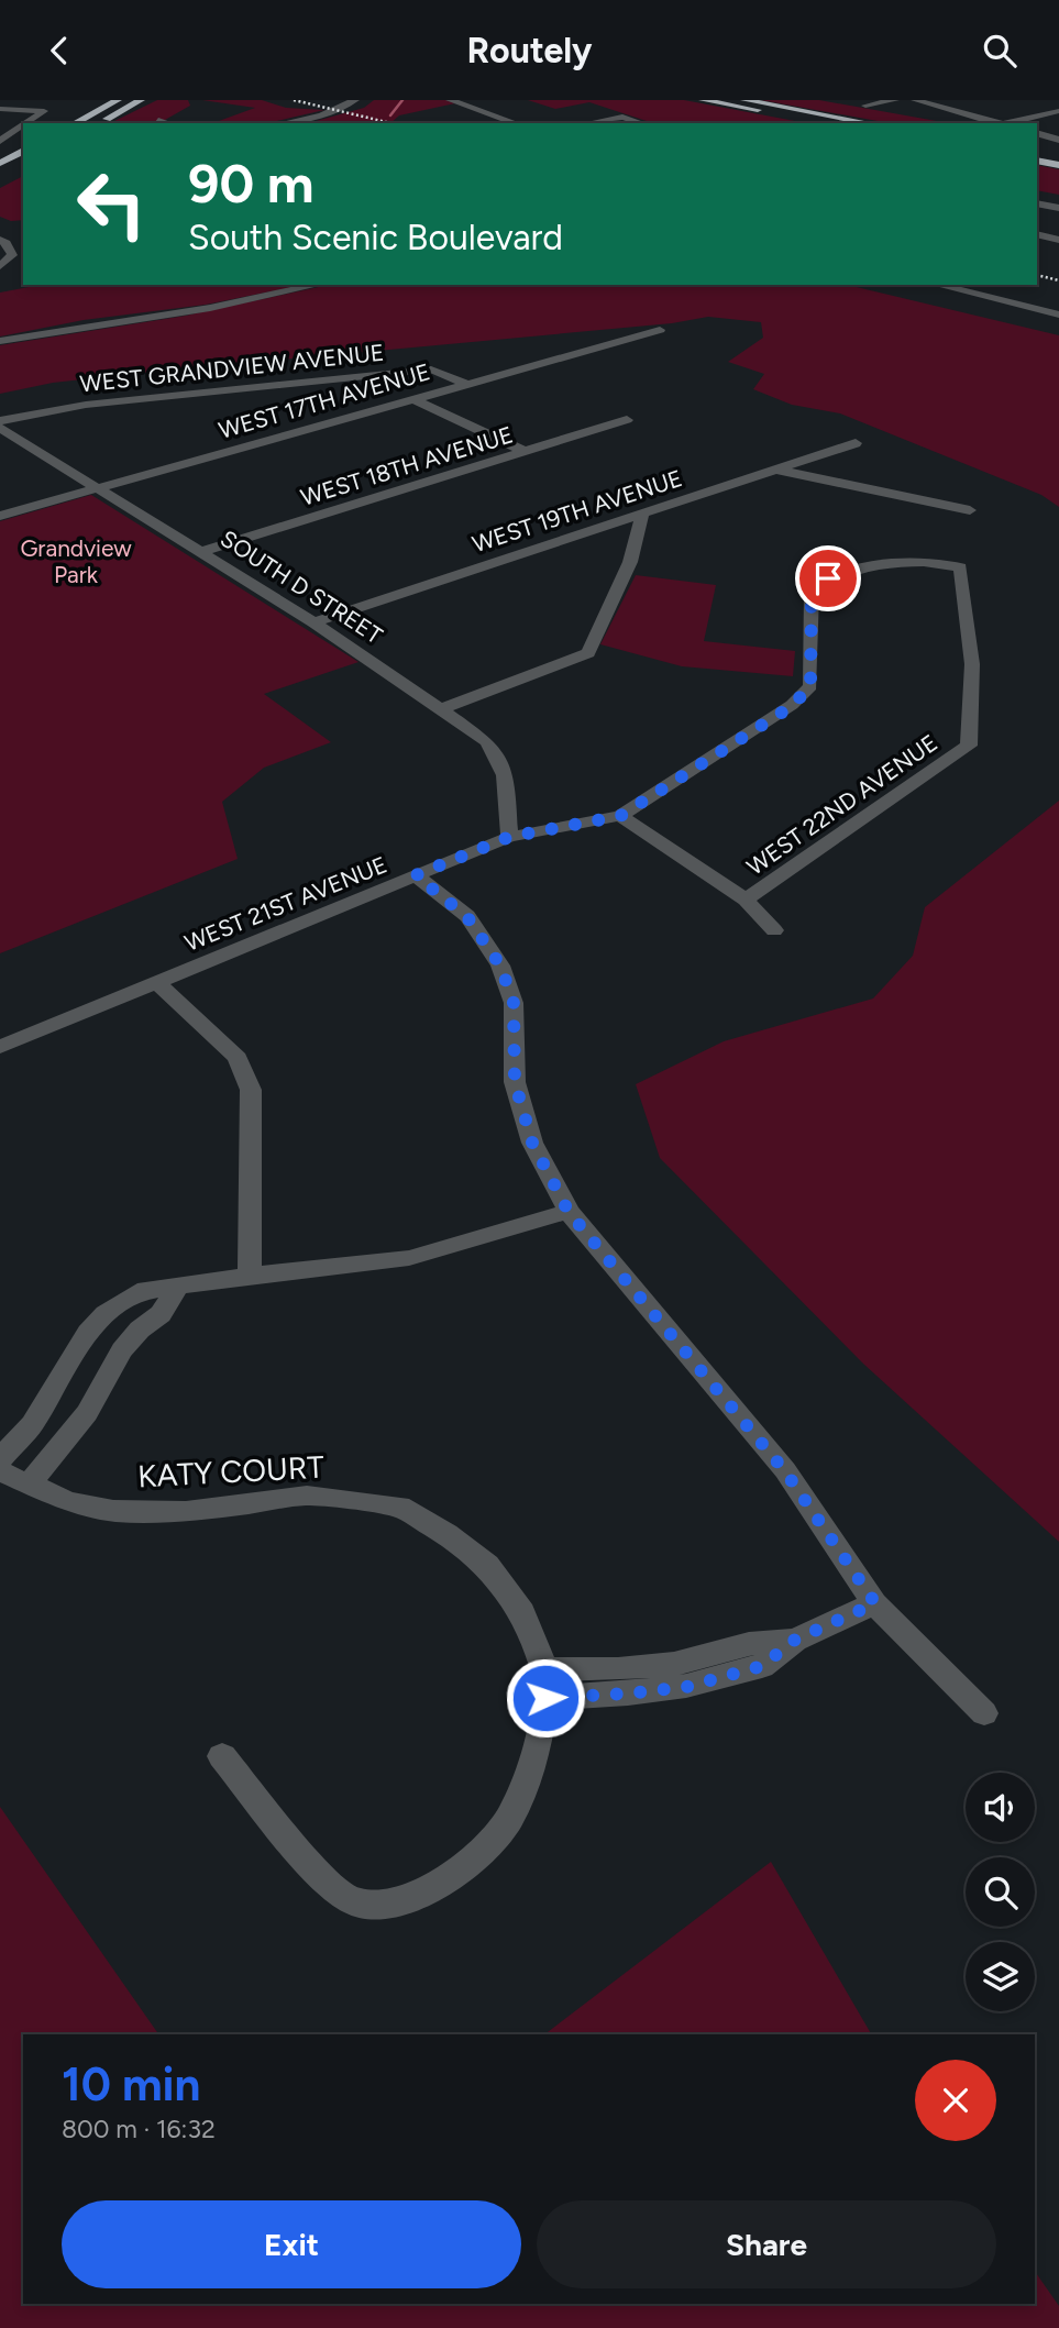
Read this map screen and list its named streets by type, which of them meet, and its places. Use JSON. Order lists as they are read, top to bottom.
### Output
{
  "streets": {
    "street": [
      "WEST GRANDVIEW AVENUE",
      "WEST 17TH AVENUE",
      "WEST 18TH AVENUE",
      "WEST 19TH AVENUE",
      "SOUTH D STREET",
      "WEST 22ND AVENUE",
      "WEST 21ST AVENUE",
      "KATY COURT"
    ]
  },
  "crossings": [
    ["WEST GRANDVIEW AVENUE", "WEST 17TH AVENUE"],
    ["WEST 17TH AVENUE", "SOUTH D STREET"],
    ["WEST 18TH AVENUE", "SOUTH D STREET"],
    ["WEST 19TH AVENUE", "SOUTH D STREET"],
    ["SOUTH D STREET", "WEST 21ST AVENUE"],
    ["WEST 22ND AVENUE", "WEST 21ST AVENUE"]
  ],
  "parks": ["Grandview Park"],
  "page": {
    "header": "Routely",
    "turn": ["90 m", "South Scenic Boulevard"],
    "heading": ["10 min", "800 m · 16:32"],
    "buttons": ["Exit", "Share"]
  }
}
